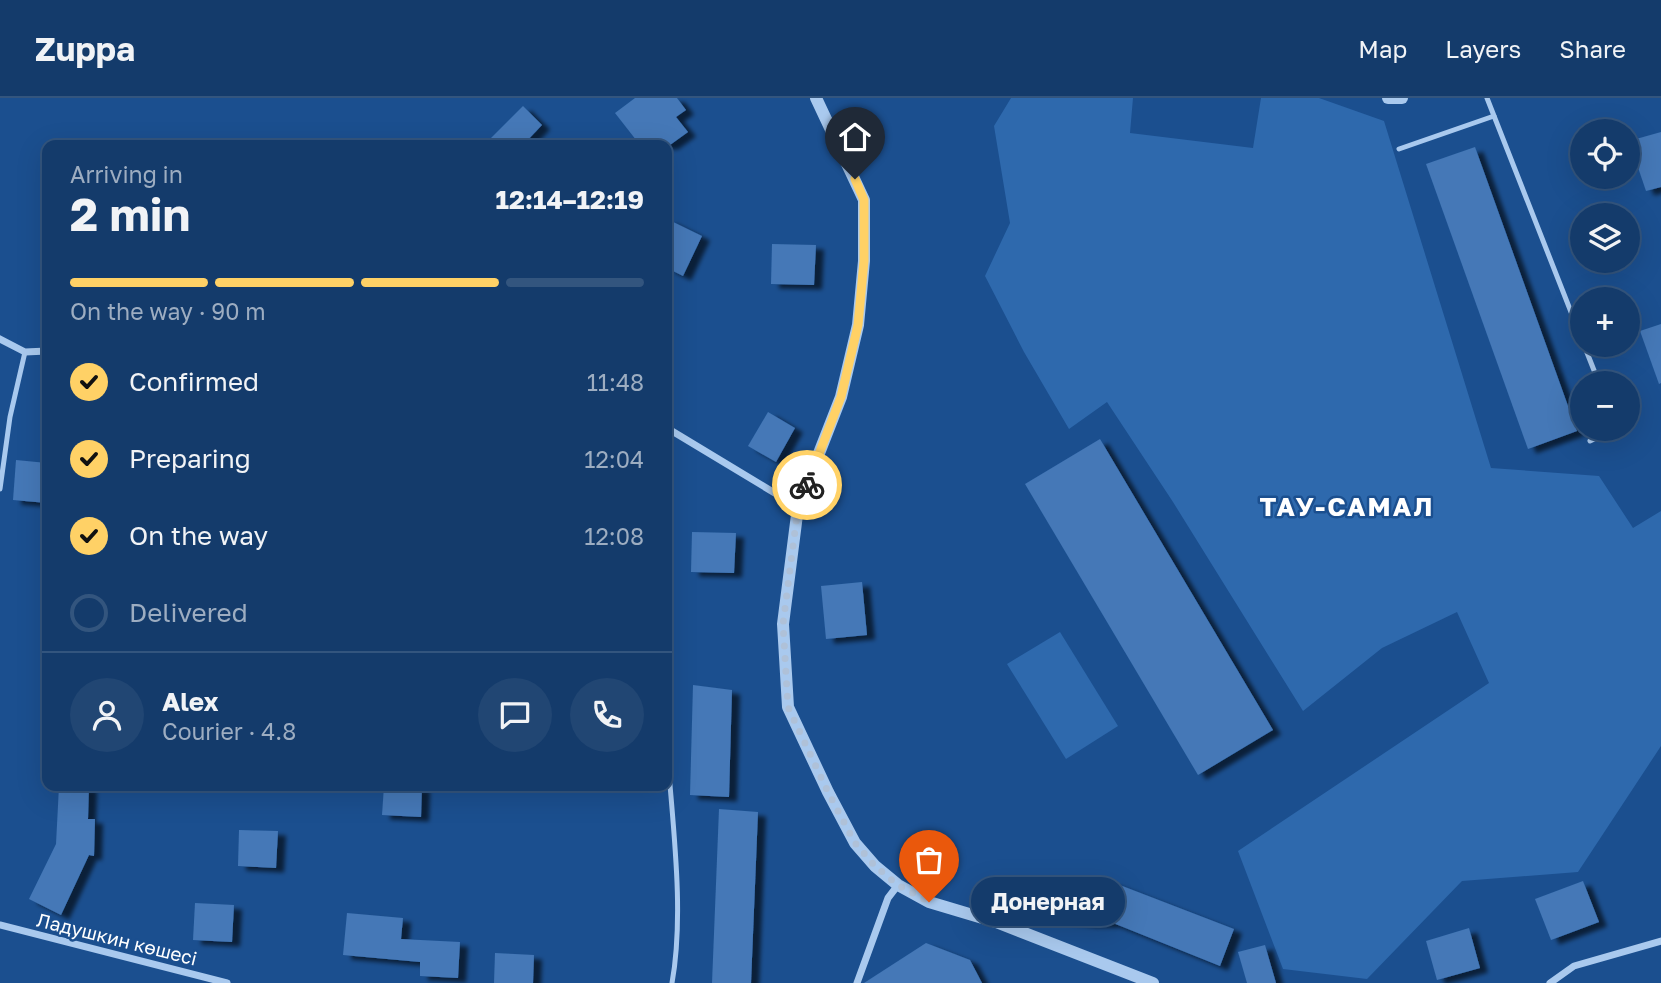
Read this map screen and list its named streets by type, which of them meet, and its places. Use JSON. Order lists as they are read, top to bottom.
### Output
{
  "streets": {
    "street": ["Ладушкин көшесі"]
  },
  "districts": ["ТАУ-САМАЛ"],
  "places": ["Донерная"],
  "page": {
    "header": "Zuppa",
    "nav": ["Map", "Layers", "Share"],
    "map_buttons": ["+", "−"],
    "heading": ["2 min", "Arriving in", "12:14–12:19"],
    "panel": ["Alex", "Courier · 4.8"],
    "bar": "On the way · 90 m",
    "list": [
      ["Confirmed", "11:48"],
      ["Preparing", "12:04"],
      ["On the way", "12:08"],
      "Delivered"
    ],
    "bubble": "Донерная"
  }
}
